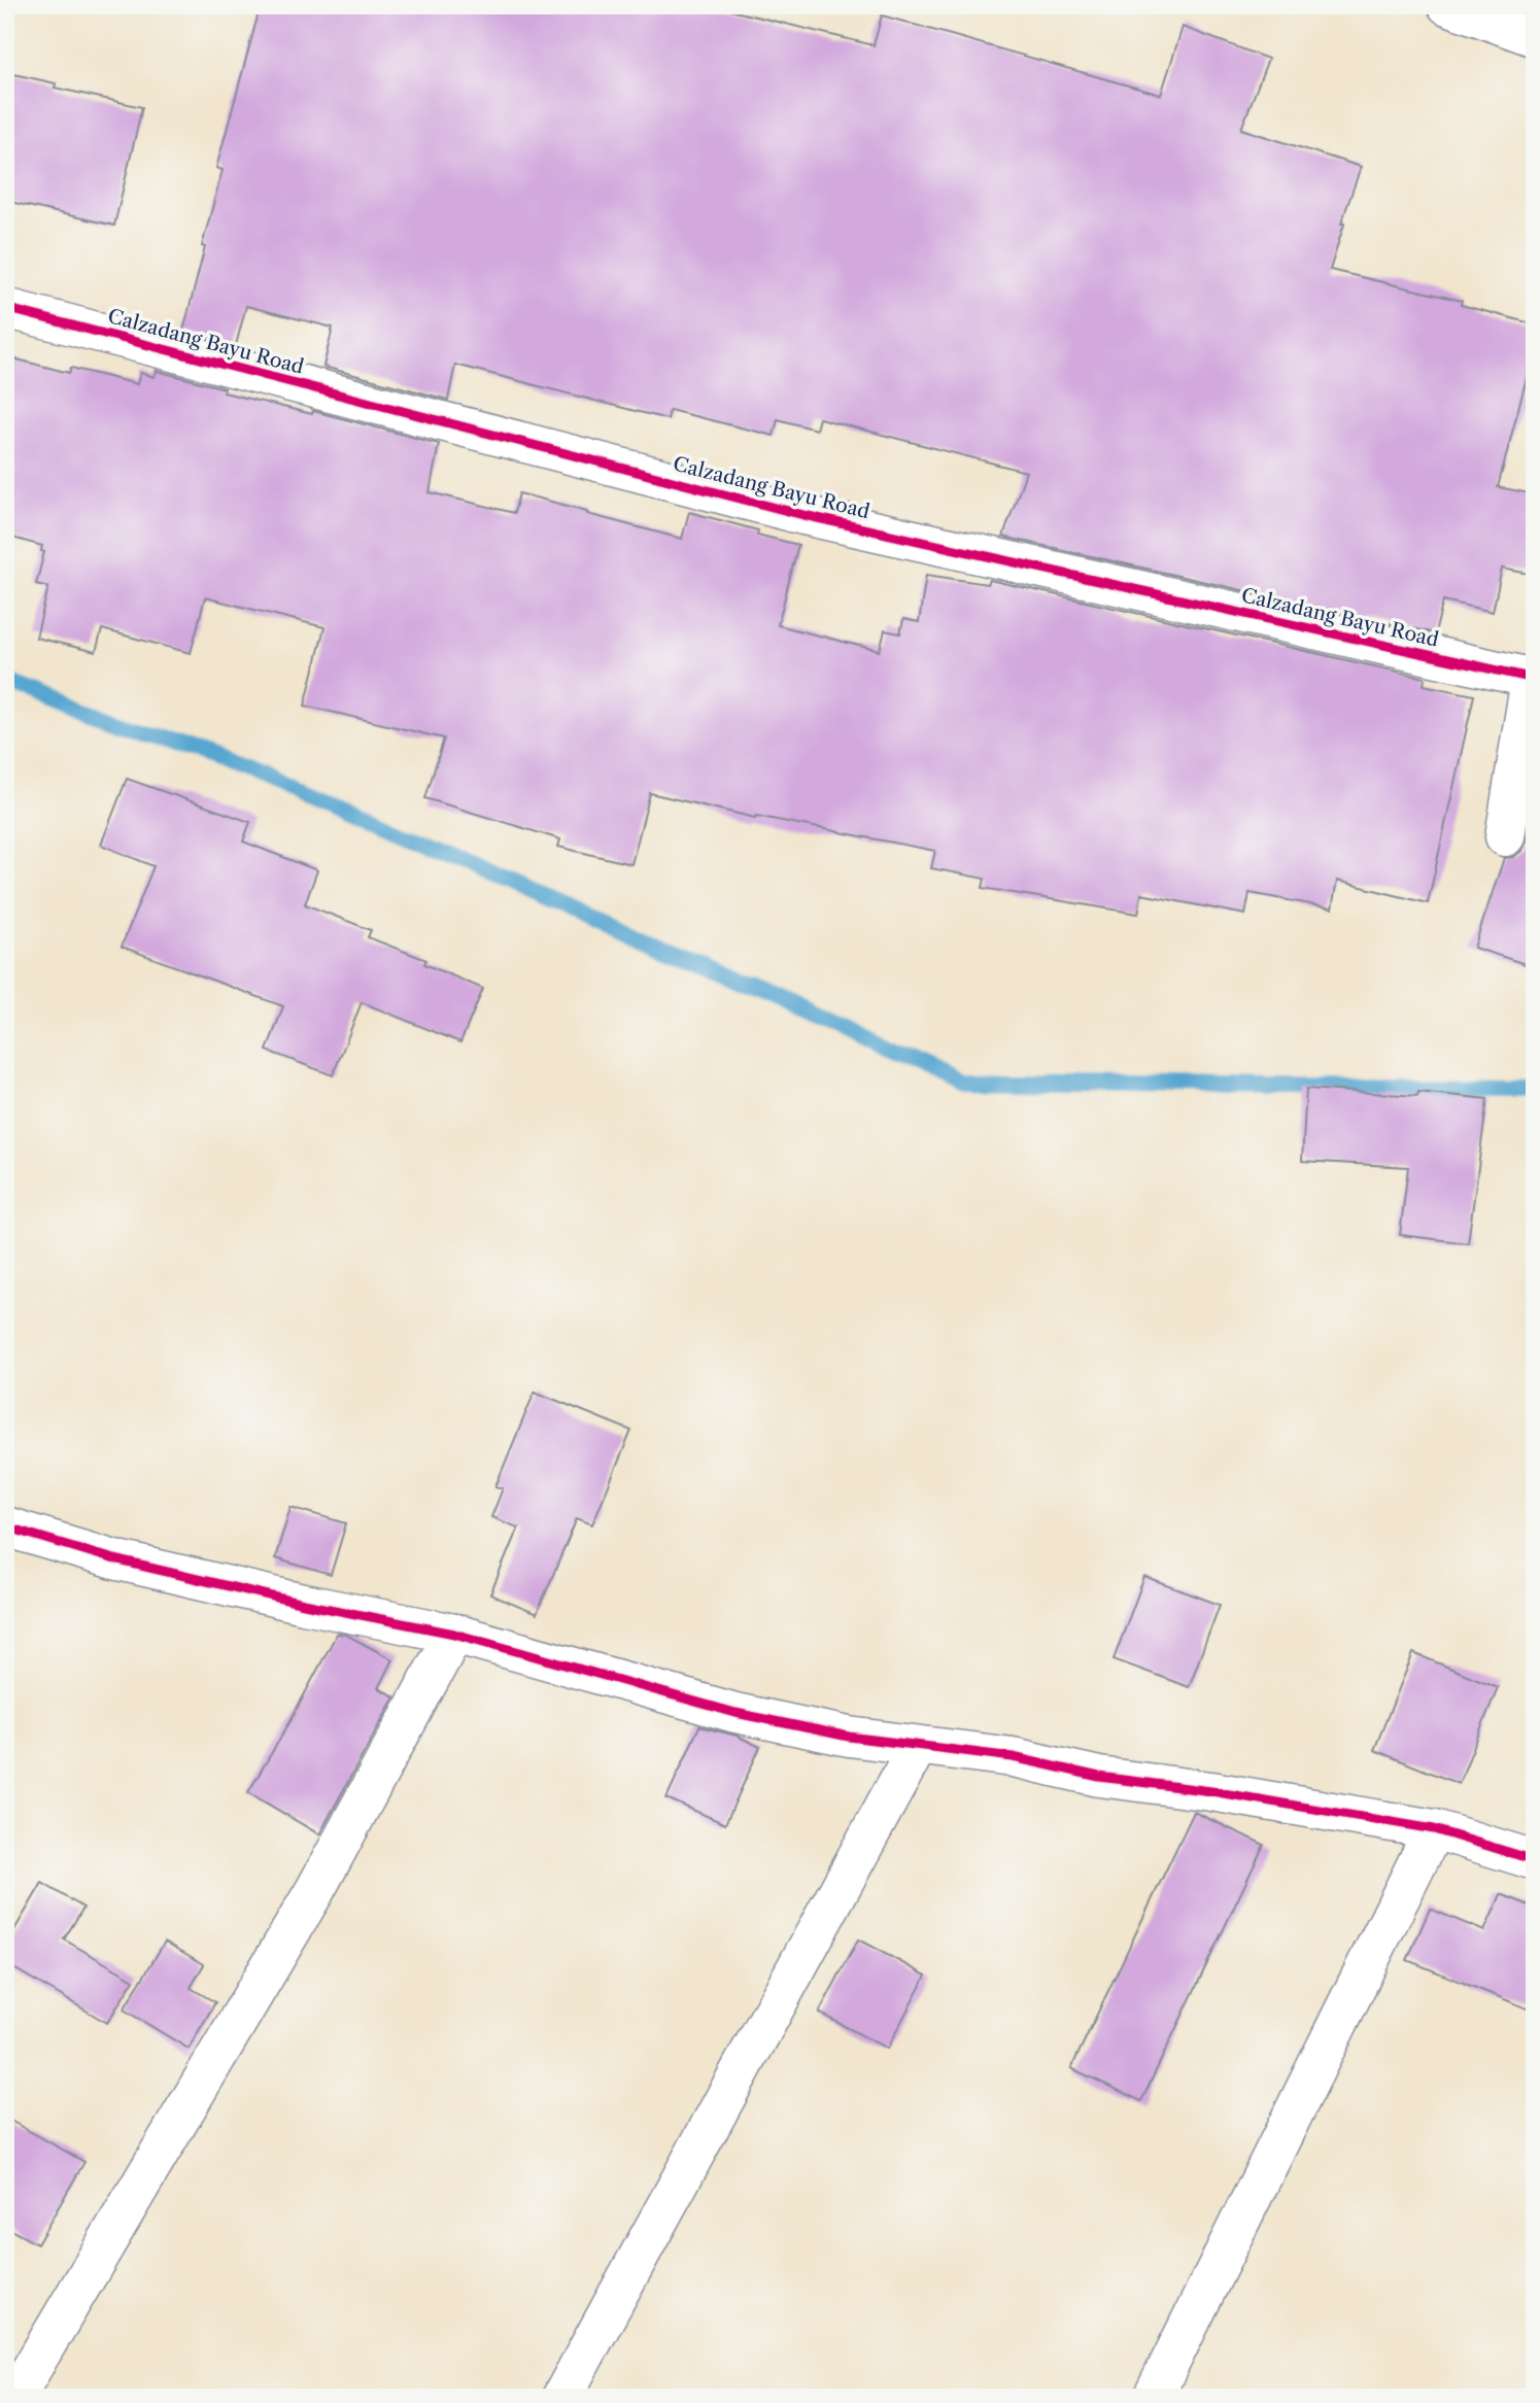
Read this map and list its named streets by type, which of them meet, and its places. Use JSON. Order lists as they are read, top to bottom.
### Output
{
  "streets": {
    "street": ["Calzadang Bayu Road"]
  }
}
